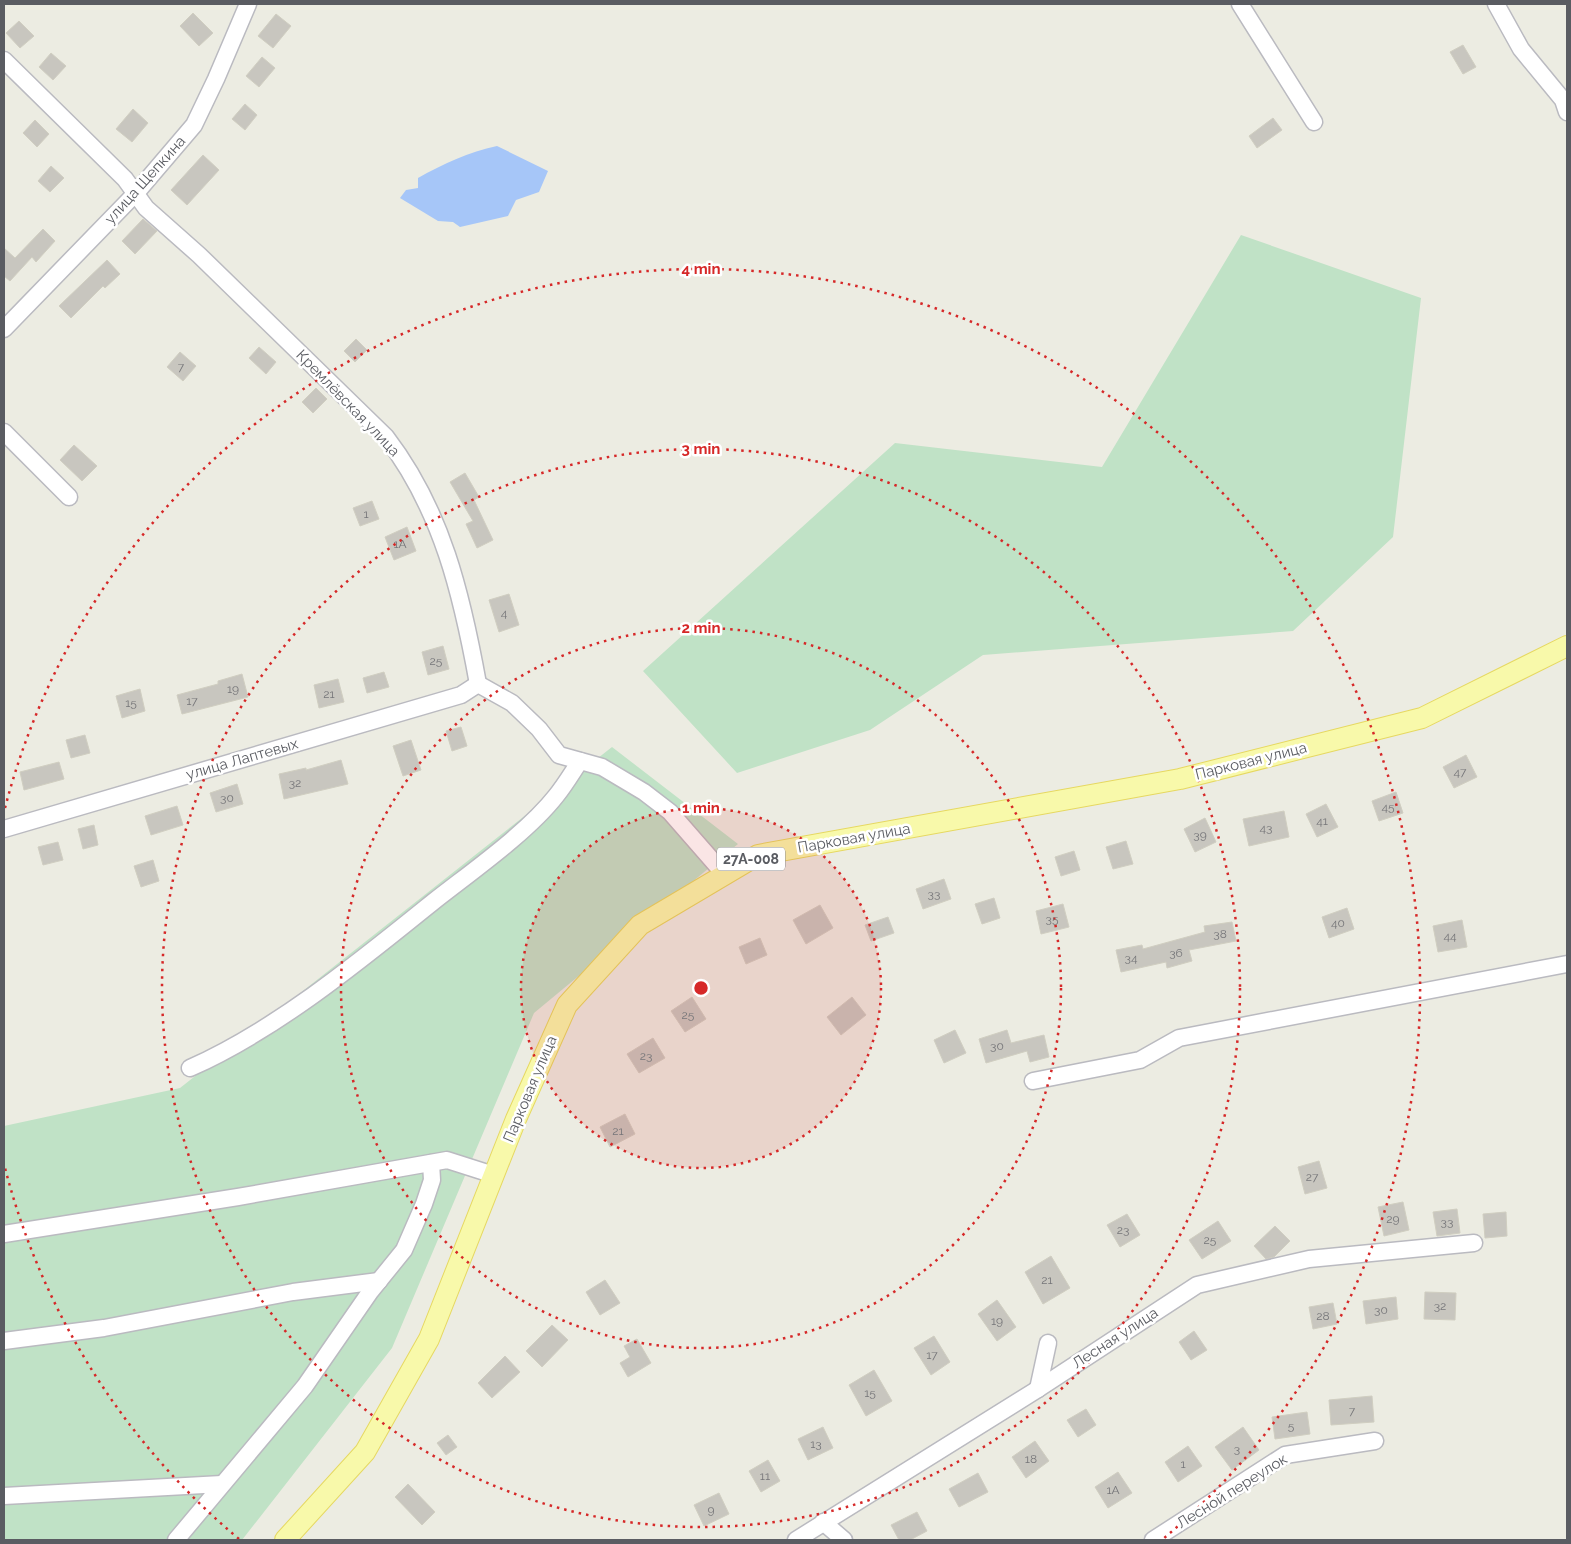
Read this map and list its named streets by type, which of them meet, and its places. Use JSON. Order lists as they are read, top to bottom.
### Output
{
  "streets": {
    "main road": ["Парковая улица", "27А-008"],
    "street": [
      "улица Щепкина",
      "Кремлёвская улица",
      "улица Лаптевых",
      "Лесная улица",
      "Лесной переулок"
    ]
  },
  "crossings": [
    ["улица Щепкина", "Кремлёвская улица"],
    ["Кремлёвская улица", "улица Лаптевых"]
  ],
  "house_numbers": [
    "7",
    "1",
    "1А",
    "4",
    "25",
    "19",
    "21",
    "17",
    "15",
    "47",
    "32",
    "30",
    "45",
    "41",
    "43",
    "39",
    "33",
    "35",
    "40",
    "38",
    "44",
    "36",
    "34",
    "25",
    "30",
    "23",
    "21",
    "27",
    "29",
    "33",
    "23",
    "25",
    "21",
    "32",
    "30",
    "28",
    "19",
    "17",
    "15",
    "7",
    "5",
    "13",
    "3",
    "18",
    "1",
    "11",
    "1А",
    "9"
  ],
  "rings": [
    "4 min",
    "3 min",
    "2 min",
    "1 min"
  ]
}
